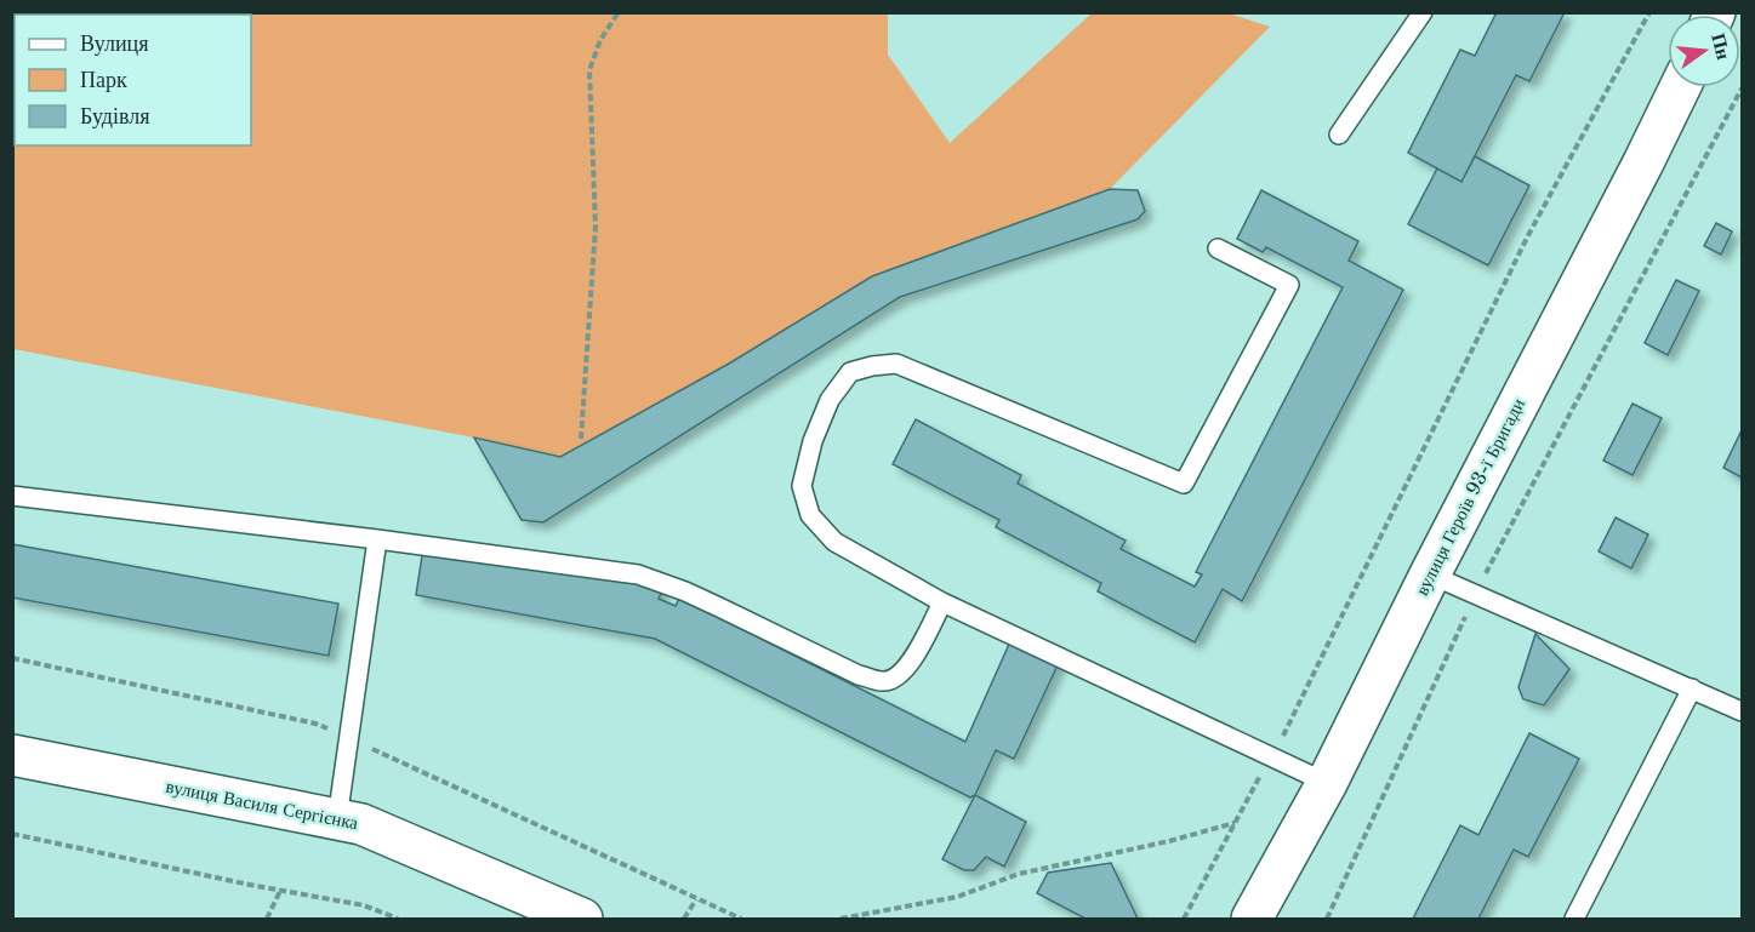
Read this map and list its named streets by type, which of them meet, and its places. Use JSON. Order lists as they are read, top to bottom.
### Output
{
  "streets": {
    "street": ["вулиця Героїв 93-ї Бригади", "вулиця Василя Сергієнка"]
  },
  "legend": ["Вулиця", "Парк", "Будівля"],
  "north": "right"
}
